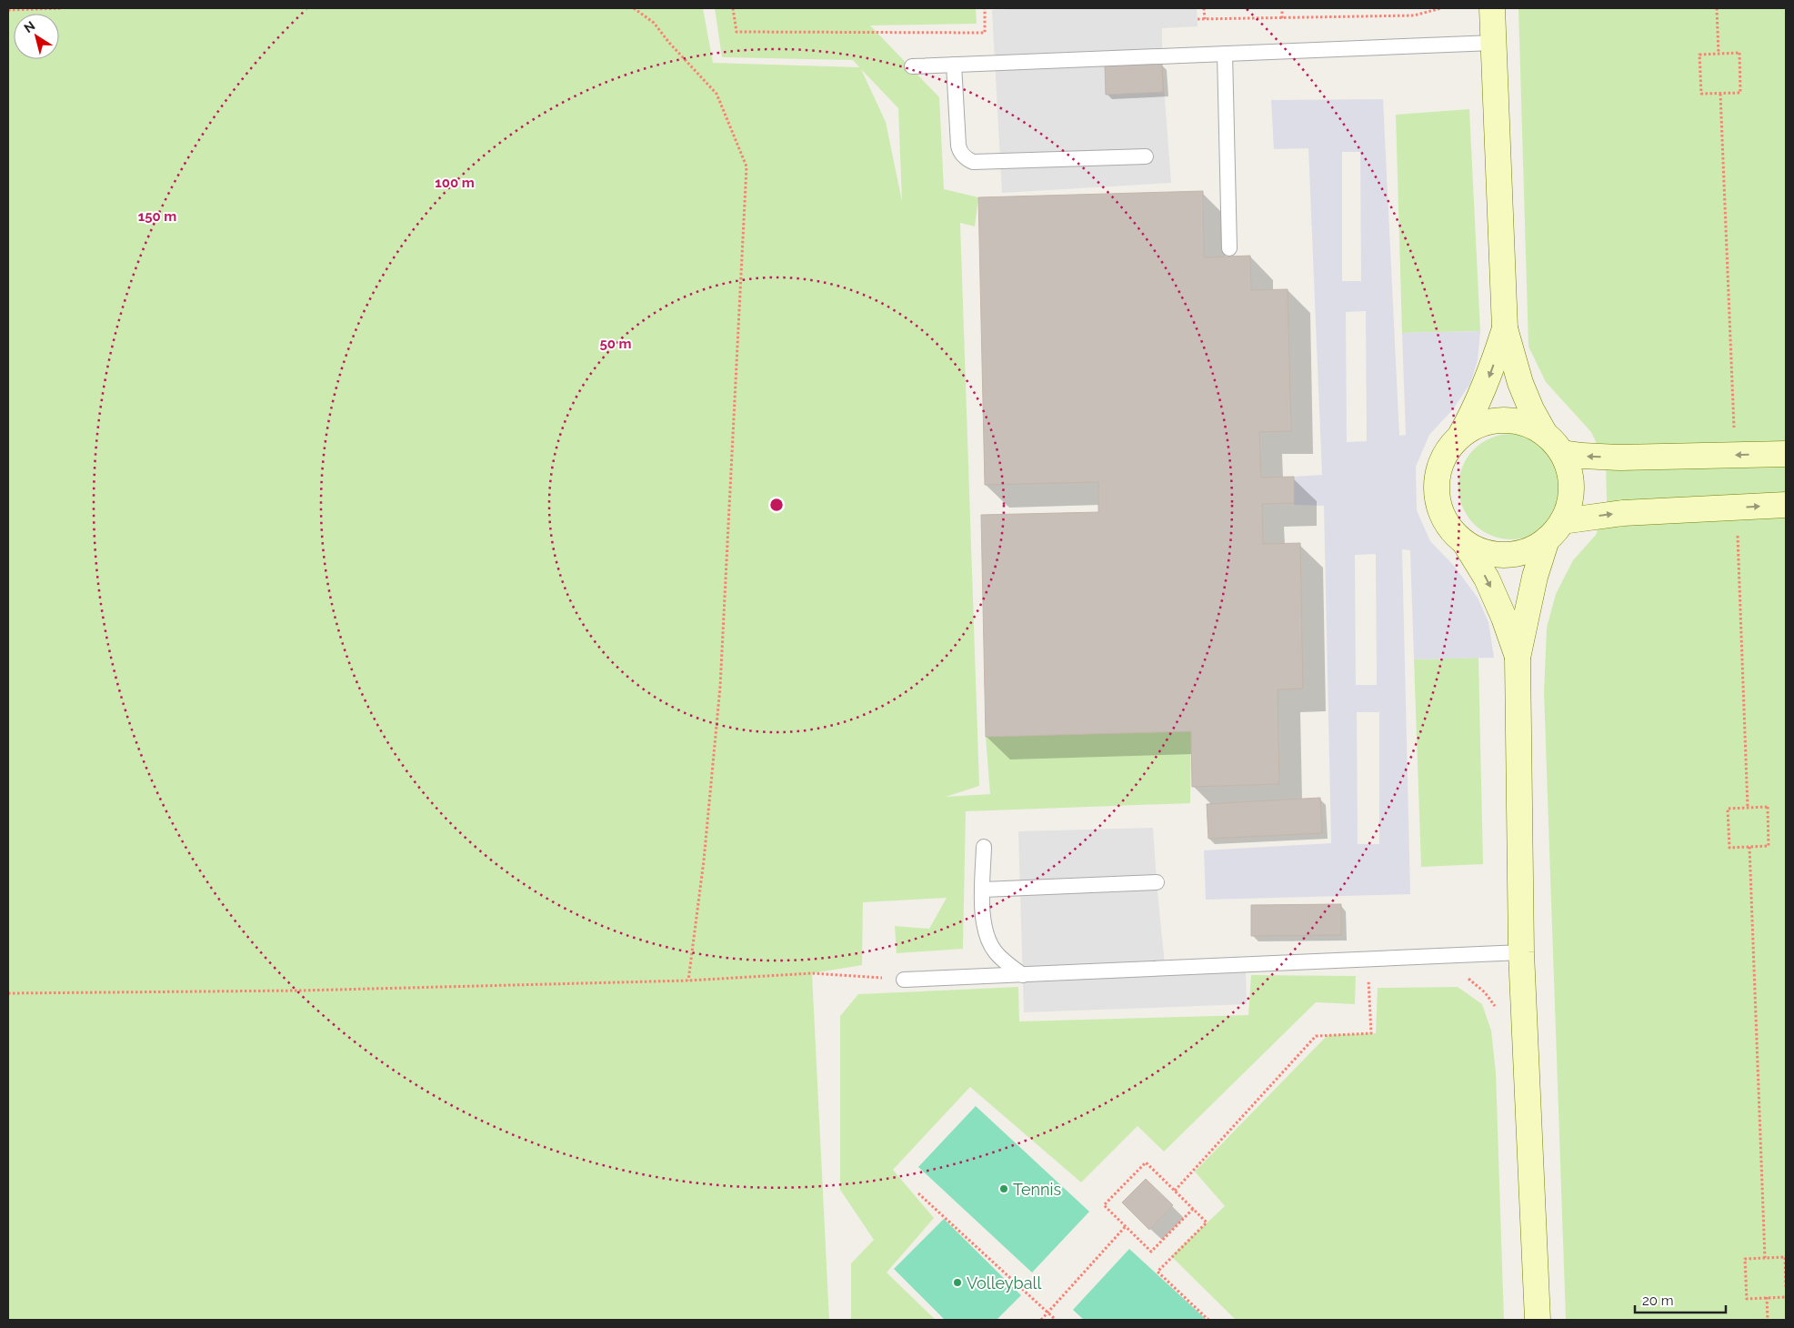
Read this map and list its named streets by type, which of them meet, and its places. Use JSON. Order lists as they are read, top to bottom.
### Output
{
  "places": ["Tennis", "Volleyball"],
  "scale_bar": "20 m",
  "north": "top left",
  "rings": ["100 m", "150 m", "50 m"]
}
